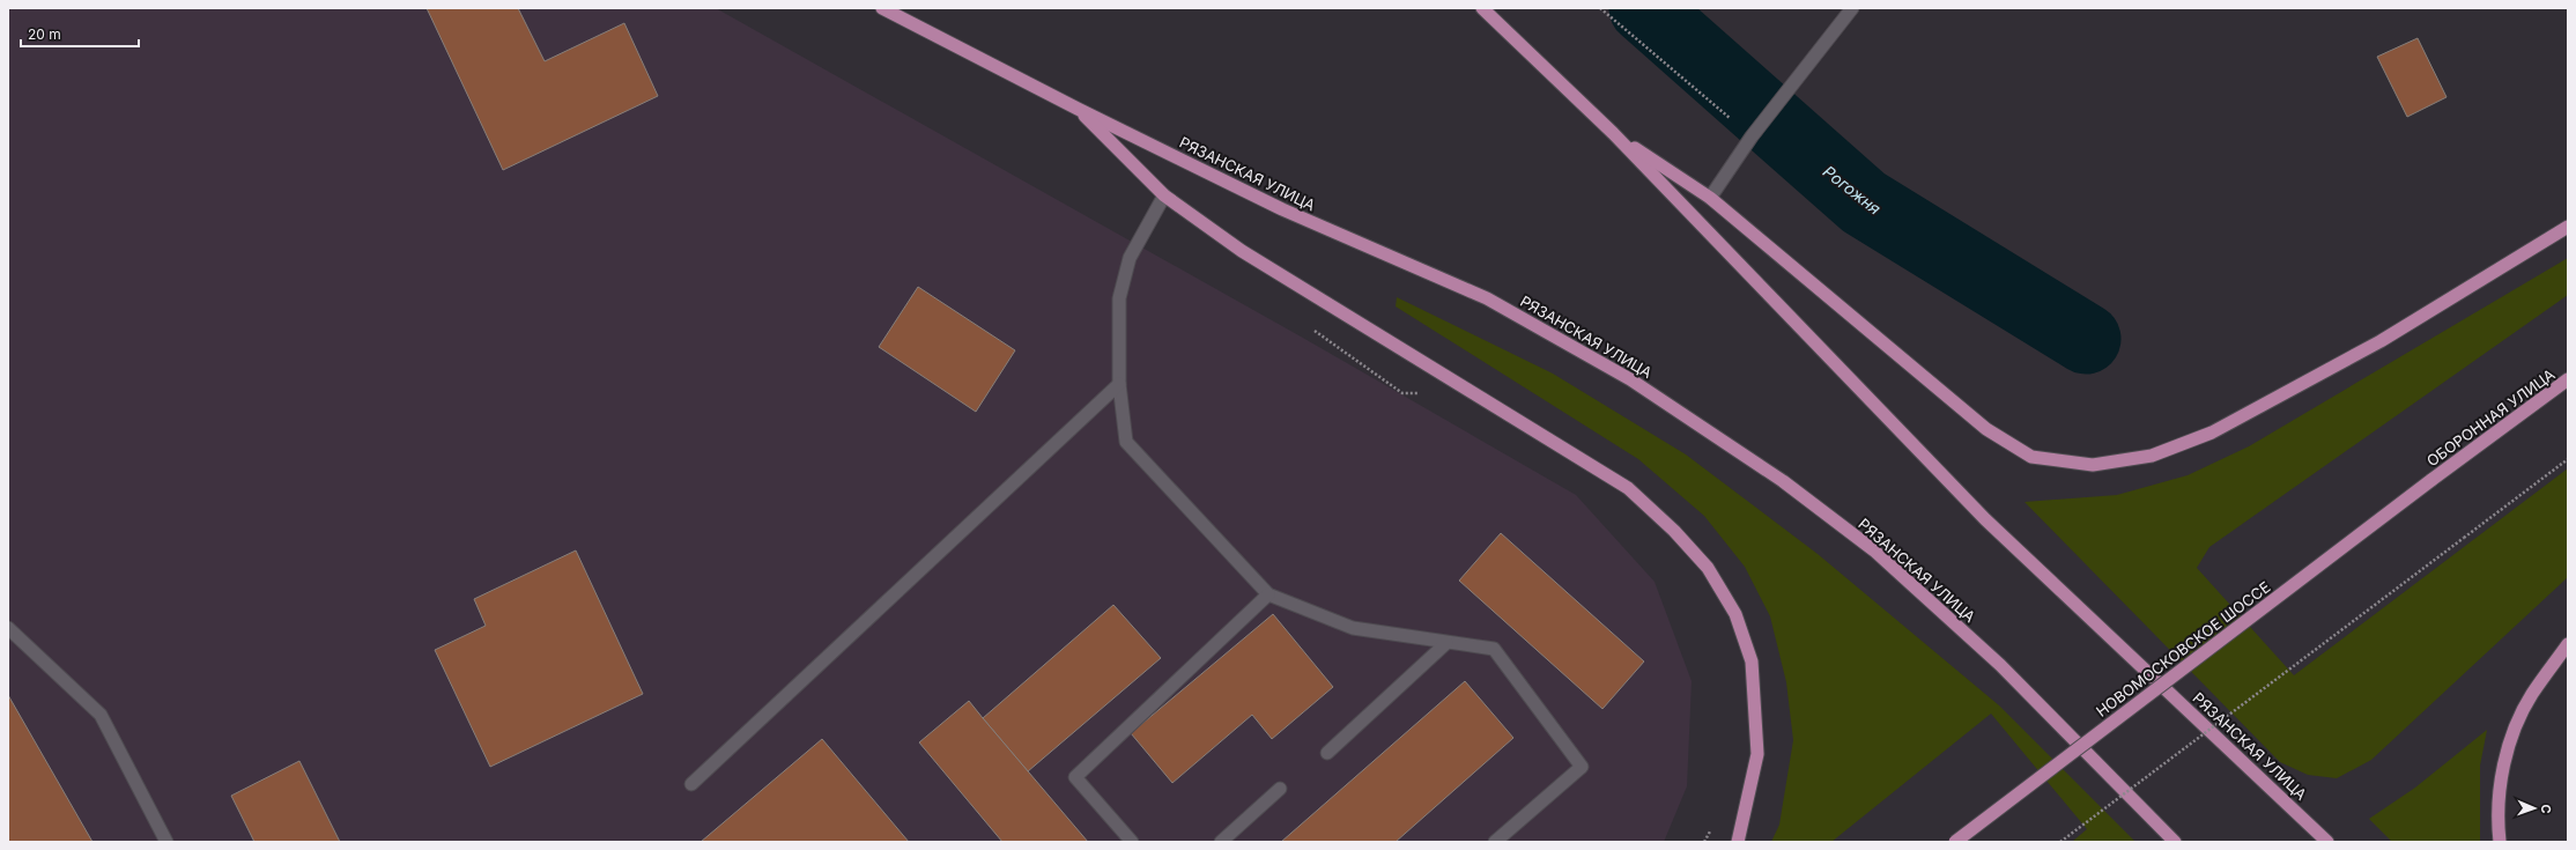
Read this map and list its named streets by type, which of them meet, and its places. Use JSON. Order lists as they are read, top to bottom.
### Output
{
  "streets": {
    "main road": ["РЯЗАНСКАЯ УЛИЦА", "ОБОРОННАЯ УЛИЦА", "НОВОМОСКОВСКОЕ ШОССЕ"]
  },
  "crossings": [
    ["ОБОРОННАЯ УЛИЦА", "НОВОМОСКОВСКОЕ ШОССЕ"]
  ],
  "water": ["Рогожня"],
  "scale_bar": "20 m",
  "north": "right"
}
